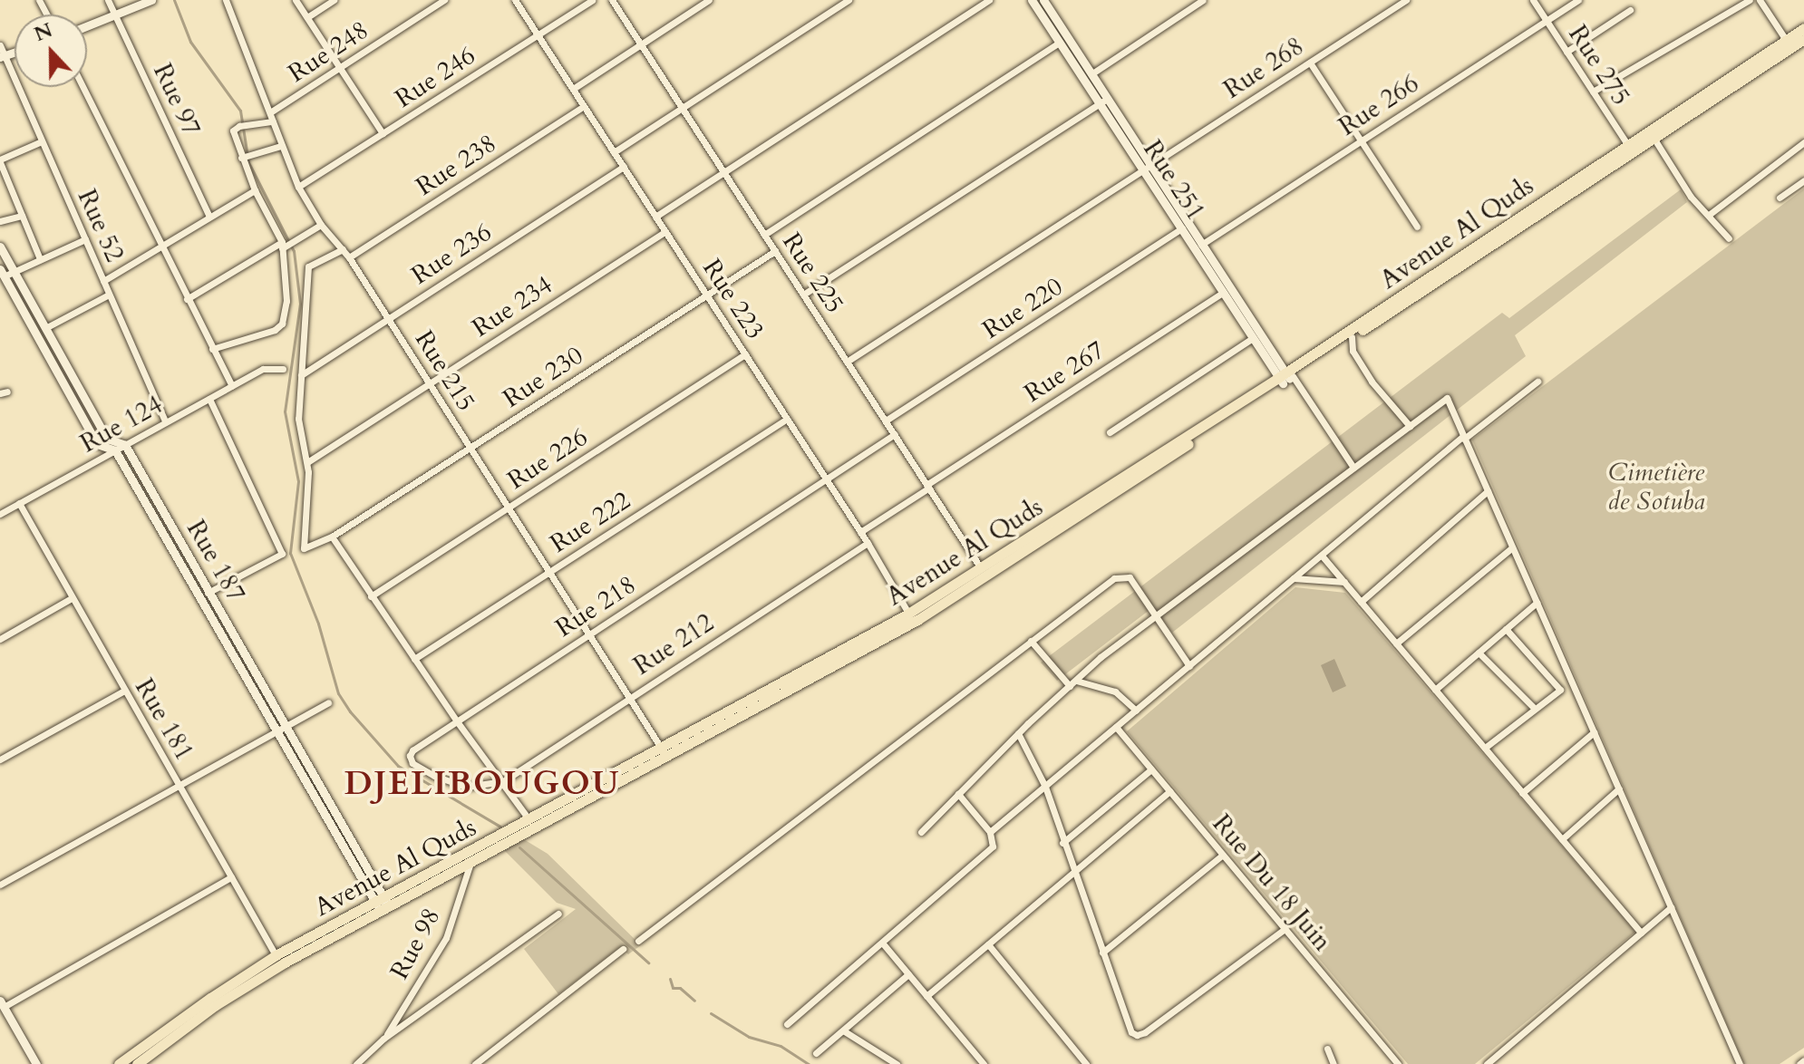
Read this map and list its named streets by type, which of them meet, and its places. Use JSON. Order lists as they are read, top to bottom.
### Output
{
  "streets": {
    "main road": ["Avenue Al Quds"],
    "street": [
      "Rue 248",
      "Rue 275",
      "Rue 268",
      "Rue 246",
      "Rue 97",
      "Rue 266",
      "Rue 238",
      "Rue 251",
      "Rue 52",
      "Rue 236",
      "Rue 225",
      "Rue 223",
      "Rue 234",
      "Rue 220",
      "Rue 215",
      "Rue 267",
      "Rue 230",
      "Rue 124",
      "Rue 226",
      "Rue 222",
      "Rue 187",
      "Rue 218",
      "Rue 212",
      "Rue 181",
      "Rue Du 18 Juin",
      "Rue 98"
    ]
  },
  "crossings": [
    ["Rue 248", "Rue 215"],
    ["Rue 275", "Rue 266"],
    ["Rue 275", "Avenue Al Quds"],
    ["Rue 268", "Rue 251"],
    ["Rue 268", "Rue 225"],
    ["Rue 246", "Rue 223"],
    ["Rue 246", "Rue 215"],
    ["Rue 266", "Rue 251"],
    ["Rue 238", "Rue 223"],
    ["Rue 238", "Rue 215"],
    ["Rue 251", "Avenue Al Quds"],
    ["Rue 251", "Rue 220"],
    ["Rue 251", "Rue 267"],
    ["Rue 52", "Rue 124"],
    ["Avenue Al Quds", "Rue 225"],
    ["Avenue Al Quds", "Rue 223"],
    ["Avenue Al Quds", "Rue 215"],
    ["Avenue Al Quds", "Rue 187"],
    ["Avenue Al Quds", "Rue 181"],
    ["Avenue Al Quds", "Rue 98"],
    ["Rue 236", "Rue 223"],
    ["Rue 236", "Rue 215"],
    ["Rue 225", "Rue 220"],
    ["Rue 225", "Rue 267"],
    ["Rue 225", "Rue 230"],
    ["Rue 225", "Rue 218"],
    ["Rue 223", "Rue 234"],
    ["Rue 223", "Rue 230"],
    ["Rue 223", "Rue 226"],
    ["Rue 223", "Rue 222"],
    ["Rue 223", "Rue 218"],
    ["Rue 223", "Rue 212"],
    ["Rue 234", "Rue 215"],
    ["Rue 215", "Rue 230"],
    ["Rue 215", "Rue 226"],
    ["Rue 215", "Rue 222"],
    ["Rue 215", "Rue 218"],
    ["Rue 215", "Rue 212"],
    ["Rue 124", "Rue 187"],
    ["Rue 124", "Rue 181"],
    ["Rue 218", "Rue 212"]
  ],
  "districts": ["DJELIBOUGOU"],
  "parks": ["Cimetière de Sotuba"],
  "north": "top"
}
